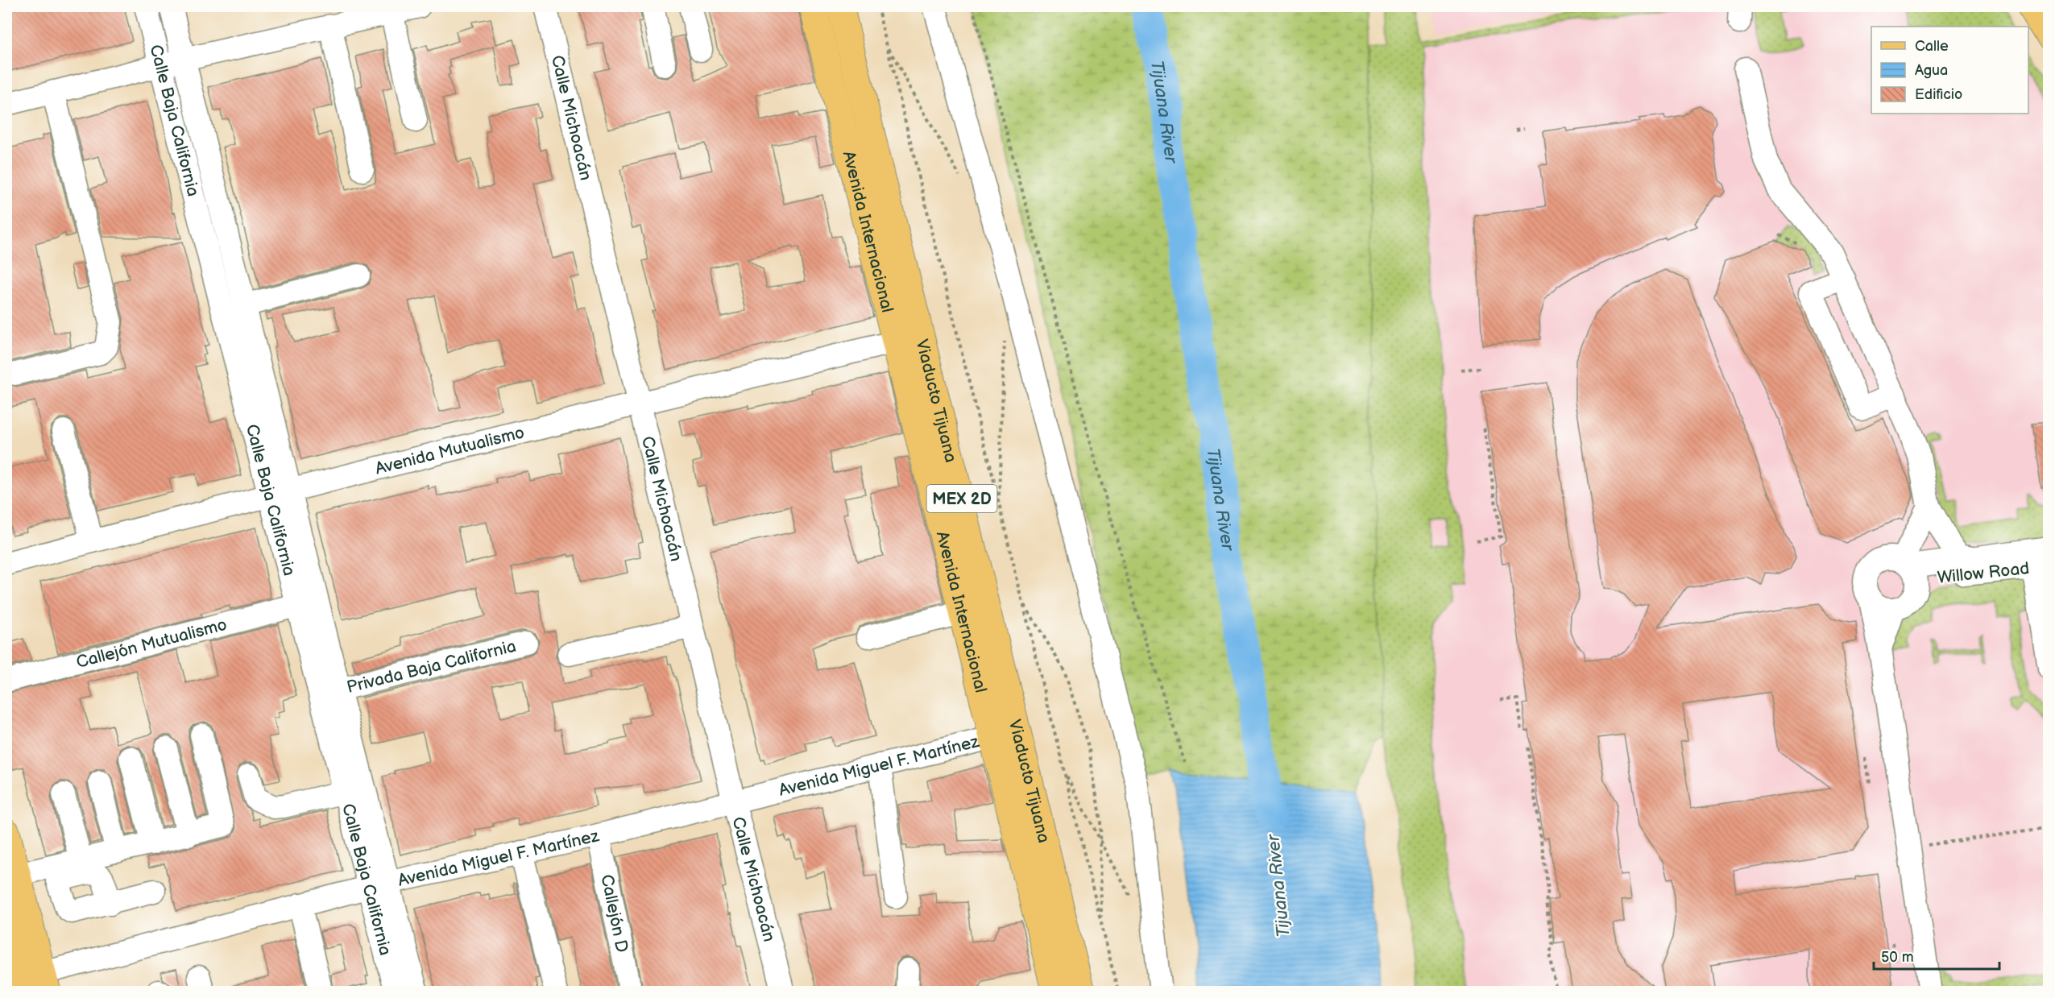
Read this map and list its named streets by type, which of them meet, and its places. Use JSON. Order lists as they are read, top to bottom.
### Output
{
  "streets": {
    "main road": ["Avenida Internacional", "Viaducto Tijuana", "MEX 2D"],
    "street": [
      "Calle Michoacán",
      "Calle Baja California",
      "Avenida Mutualismo",
      "Willow Road",
      "Callejón Mutualismo",
      "Privada Baja California",
      "Avenida Miguel F. Martínez",
      "Callejón D"
    ]
  },
  "crossings": [
    ["Calle Michoacán", "Avenida Mutualismo"],
    ["Calle Michoacán", "Avenida Miguel F. Martínez"],
    ["Calle Baja California", "Avenida Mutualismo"],
    ["Calle Baja California", "Callejón Mutualismo"],
    ["Calle Baja California", "Privada Baja California"],
    ["Calle Baja California", "Avenida Miguel F. Martínez"],
    ["Avenida Internacional", "Avenida Mutualismo"],
    ["Avenida Internacional", "Avenida Miguel F. Martínez"],
    ["Avenida Miguel F. Martínez", "Callejón D"]
  ],
  "water": ["Tijuana River"],
  "legend": ["Calle", "Agua", "Edificio"],
  "scale_bar": "50 m"
}
